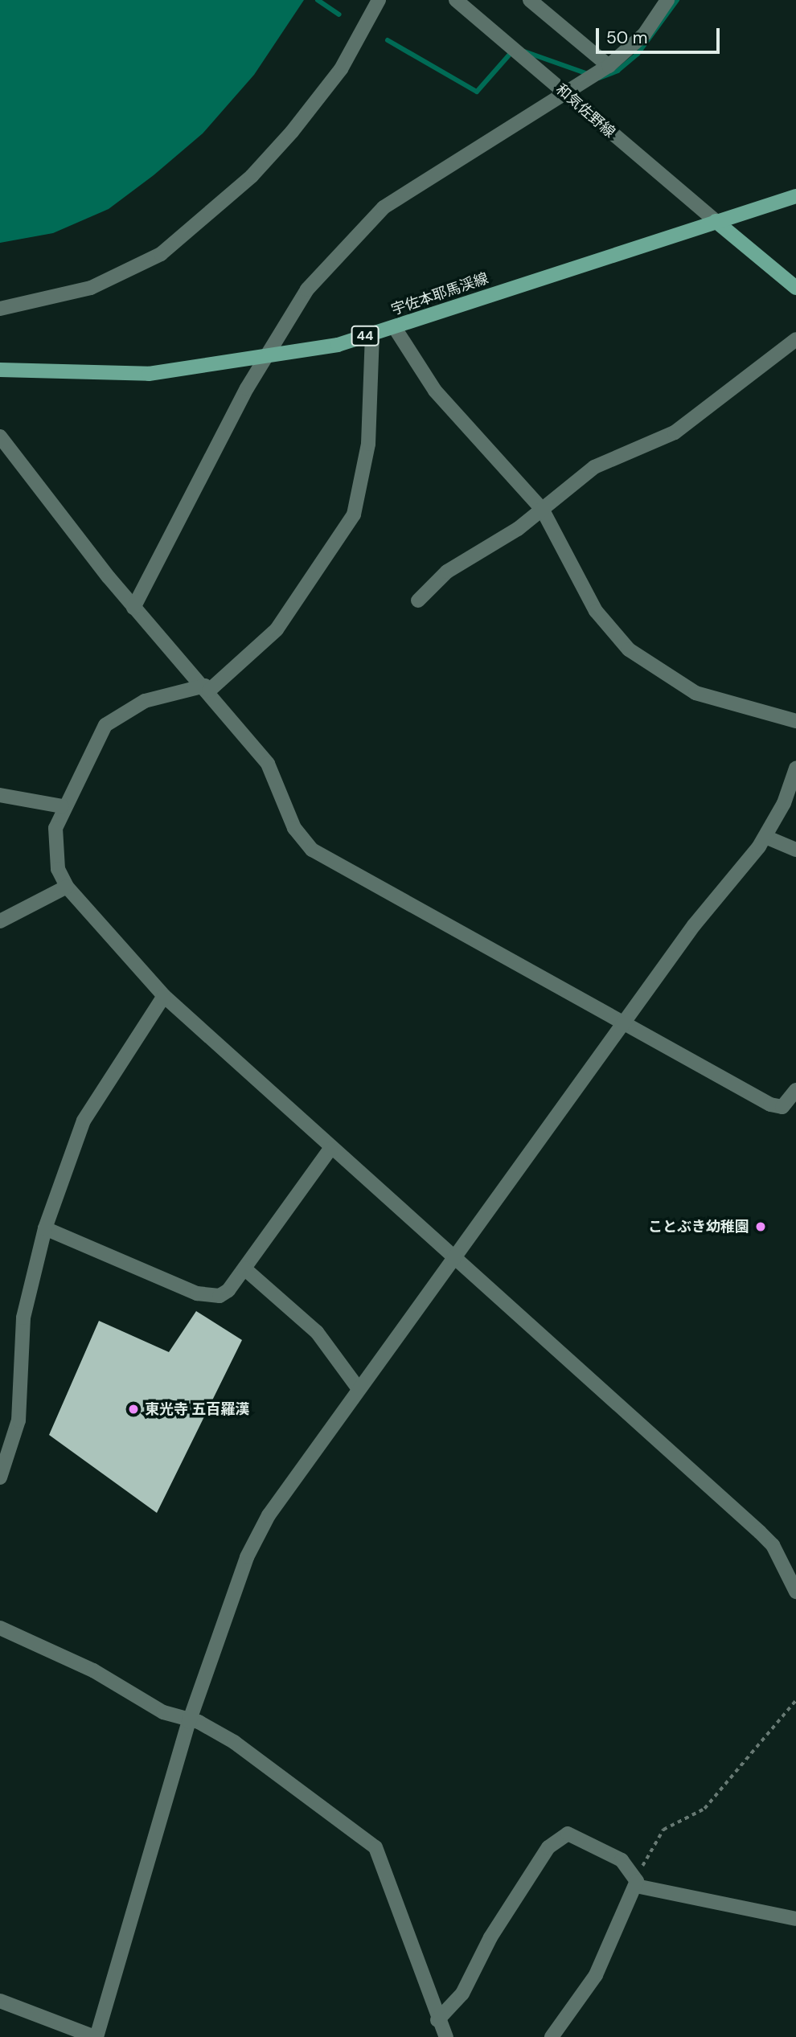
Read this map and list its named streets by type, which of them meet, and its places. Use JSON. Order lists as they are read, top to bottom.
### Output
{
  "streets": {
    "main road": ["宇佐本耶馬渓線", "44"],
    "street": ["和気佐野線"]
  },
  "crossings": [
    ["和気佐野線", "宇佐本耶馬渓線"]
  ],
  "places": ["ことぶき幼稚園", "東光寺 五百羅漢"],
  "scale_bar": "50 m"
}
